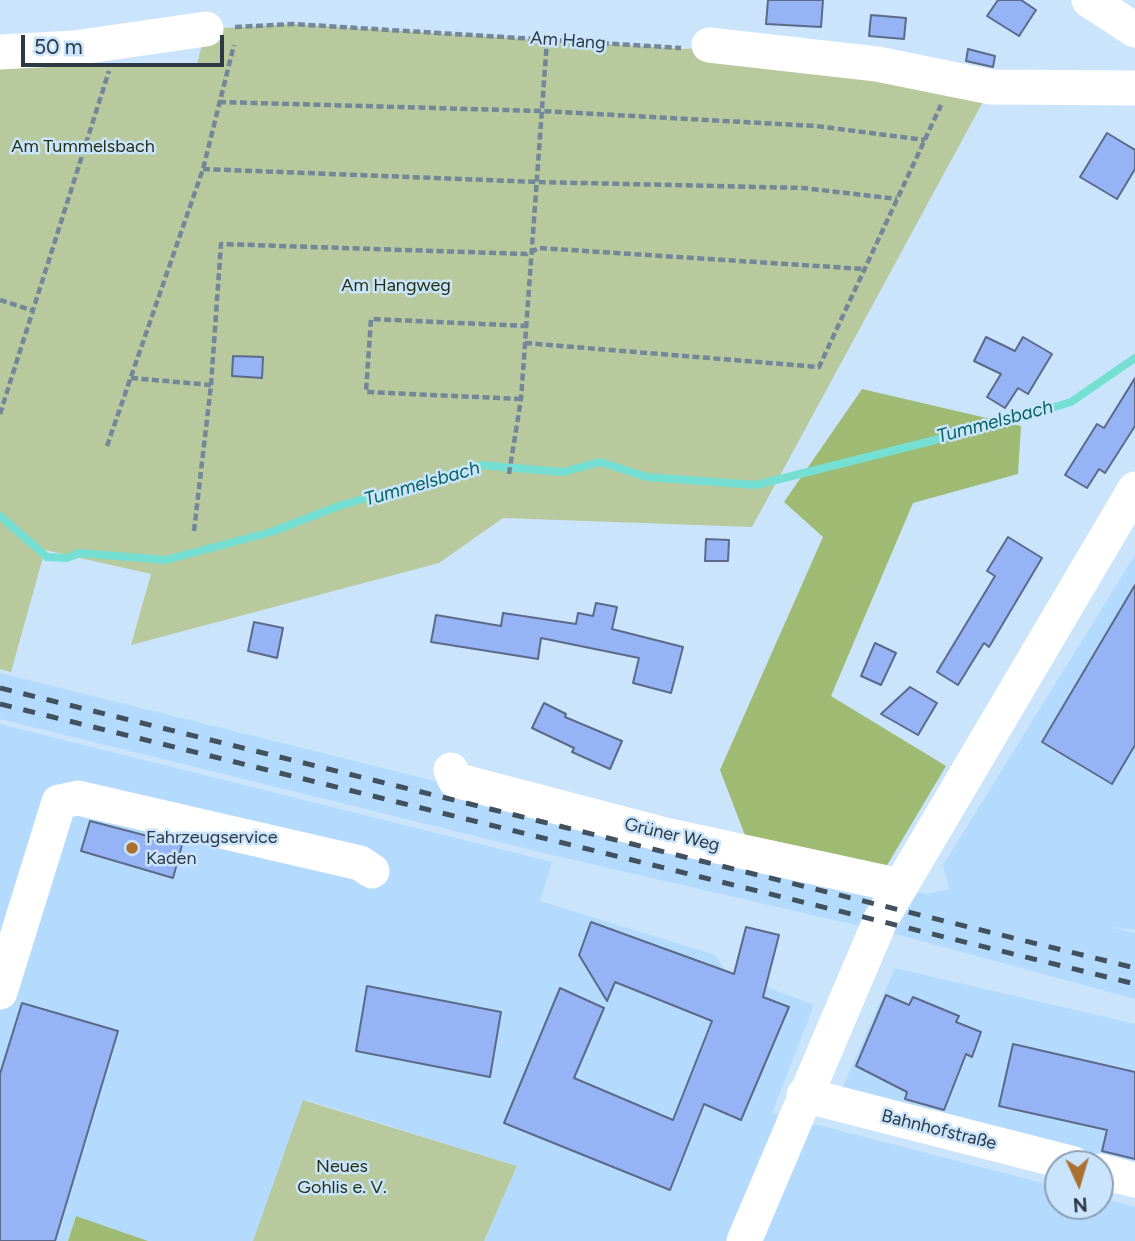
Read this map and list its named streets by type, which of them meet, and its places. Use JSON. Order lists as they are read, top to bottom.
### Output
{
  "streets": {
    "street": ["Grüner Weg", "Bahnhofstraße"],
    "path": ["Am Hang"]
  },
  "water": ["Tummelsbach"],
  "parks": ["Am Tummelsbach", "Am Hangweg", "Neues Gohlis e. V."],
  "places": ["Fahrzeugservice Kaden"],
  "scale_bar": "50 m",
  "north": "bottom"
}
